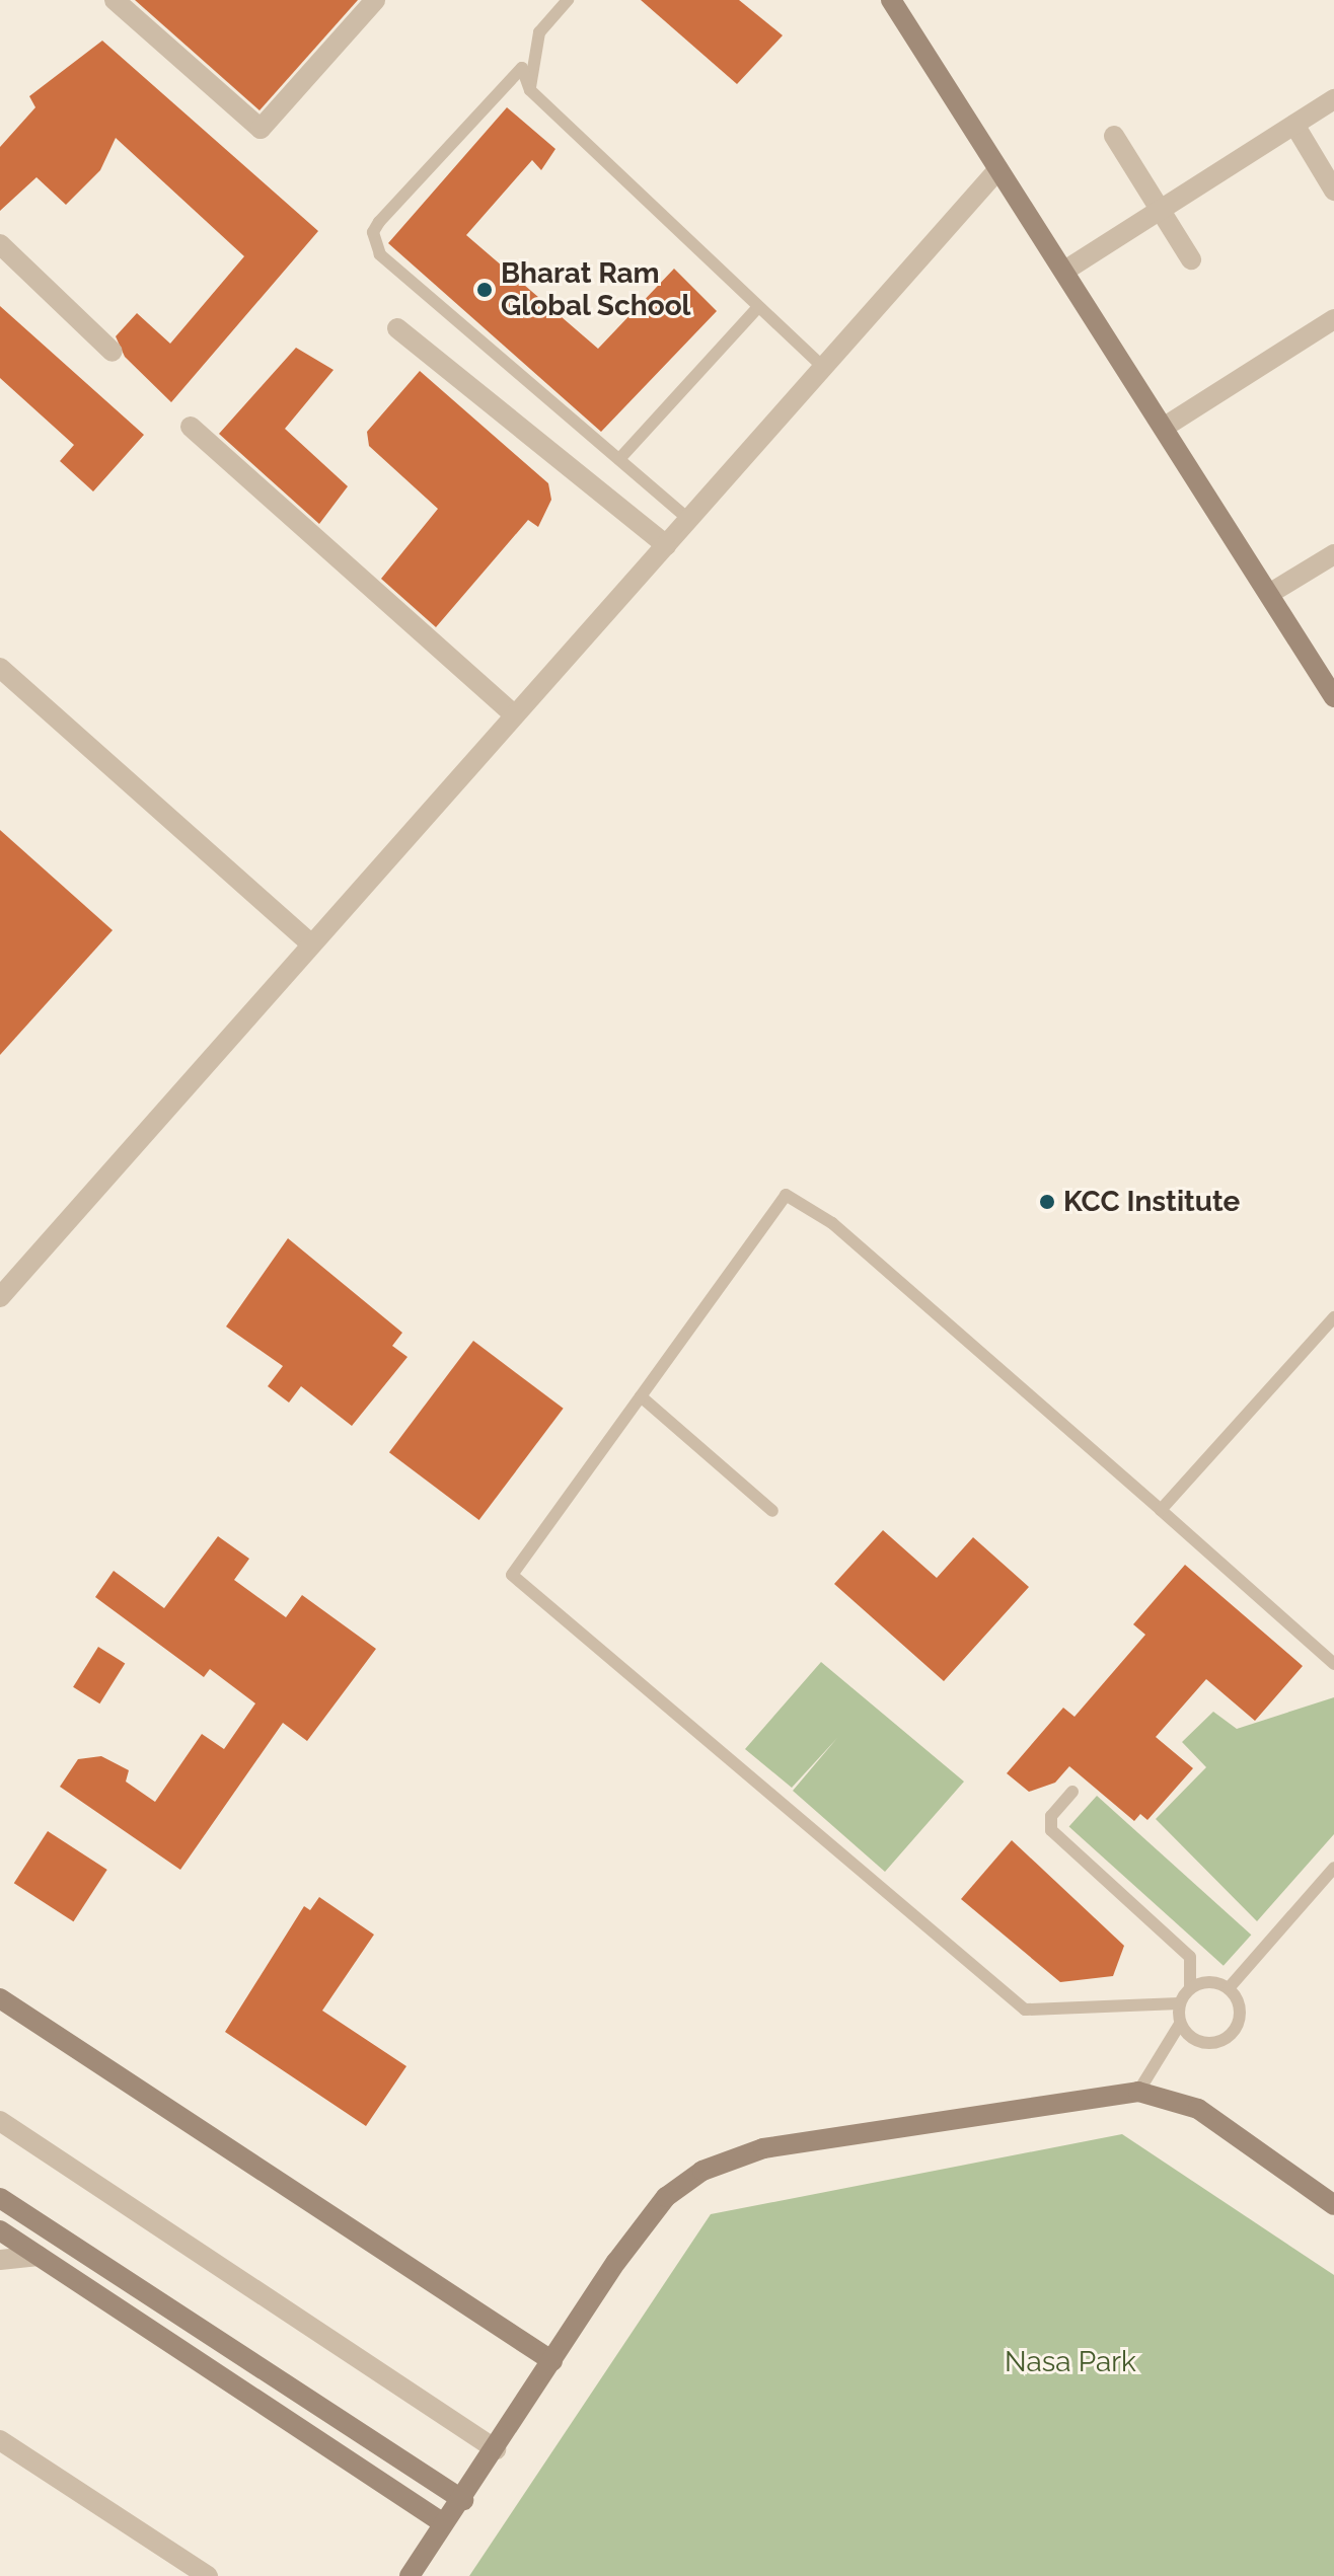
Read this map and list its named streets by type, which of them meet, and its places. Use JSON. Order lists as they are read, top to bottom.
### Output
{
  "parks": ["Nasa Park"],
  "places": ["Bharat Ram Global School", "KCC Institute"]
}
